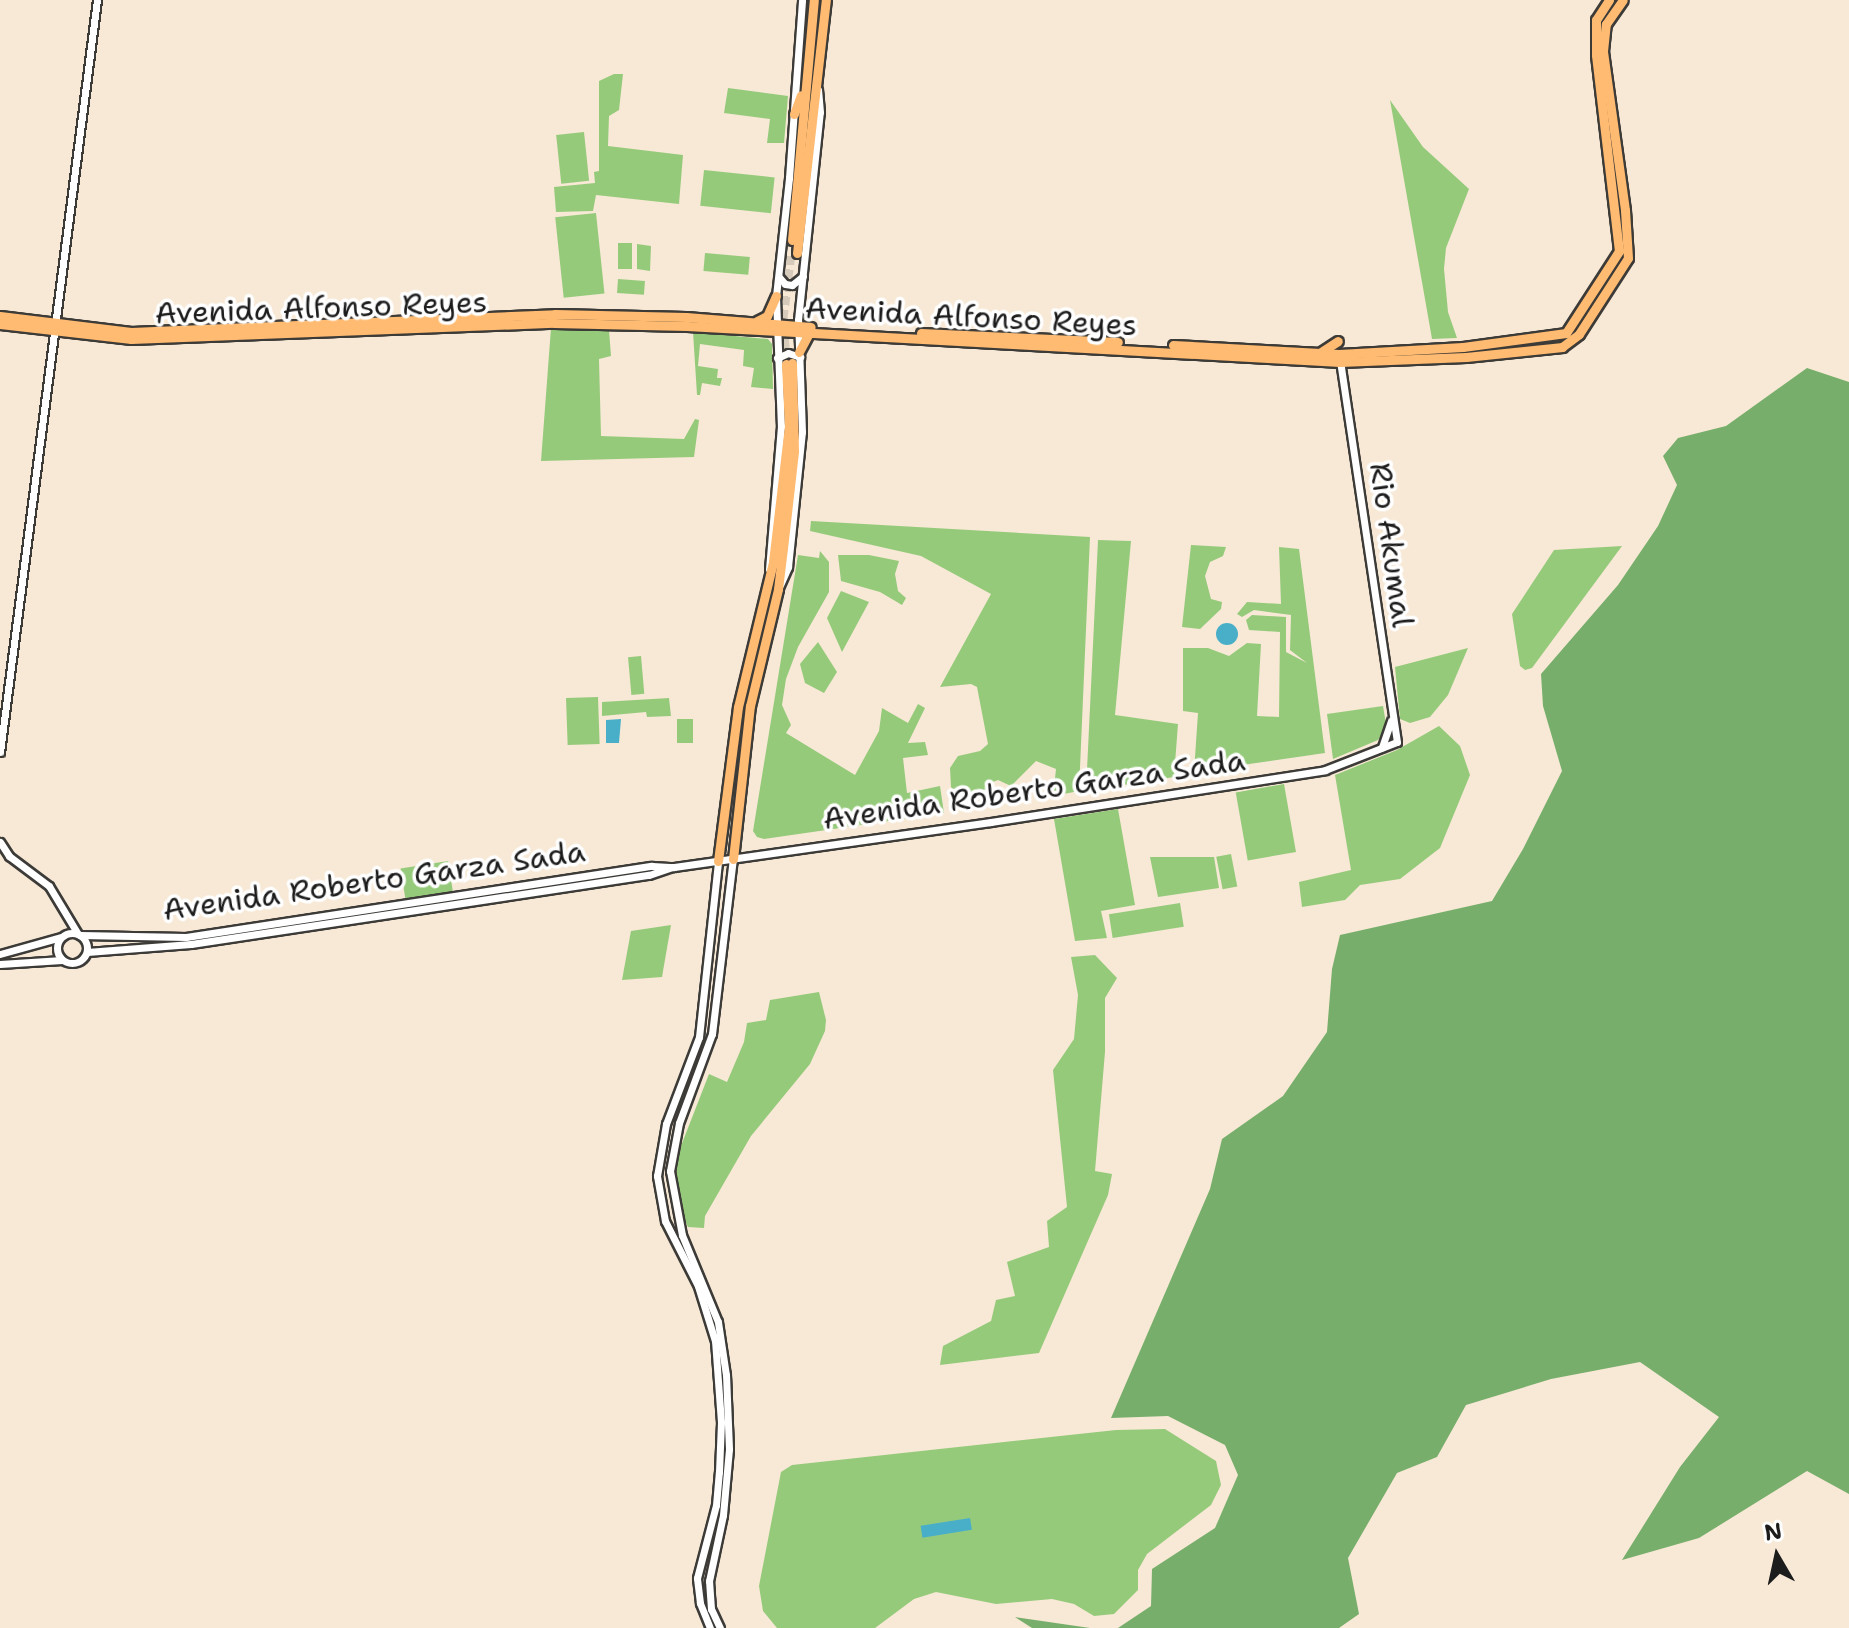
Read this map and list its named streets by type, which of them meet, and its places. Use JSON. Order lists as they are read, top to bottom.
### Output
{
  "streets": {
    "main road": ["Avenida Alfonso Reyes"],
    "street": ["Rio Akumal", "Avenida Roberto Garza Sada"]
  },
  "crossings": [
    ["Avenida Alfonso Reyes", "Rio Akumal"],
    ["Rio Akumal", "Avenida Roberto Garza Sada"]
  ],
  "north": "top"
}
